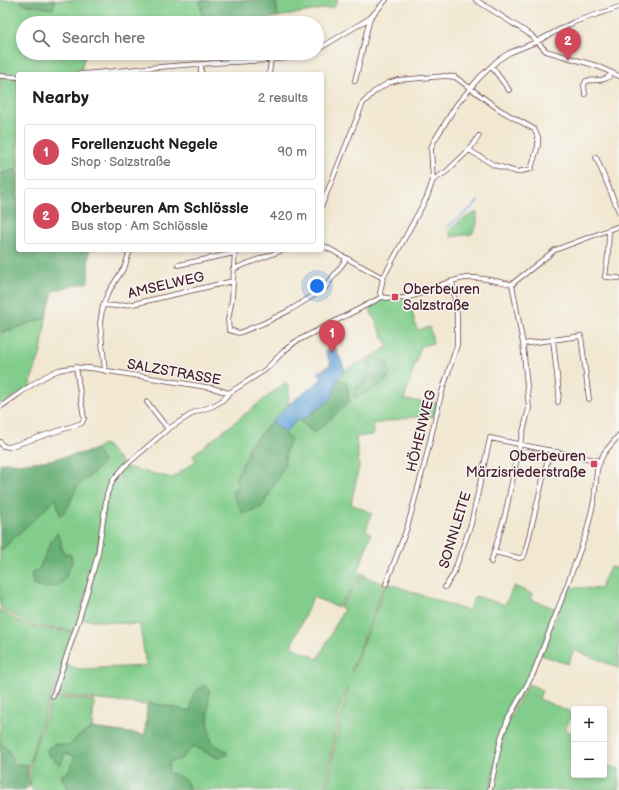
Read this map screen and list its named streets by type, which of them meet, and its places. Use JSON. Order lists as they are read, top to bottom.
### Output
{
  "streets": {
    "street": [
      "AMSELWEG",
      "SALZSTRASSE",
      "HÖHENWEG",
      "SONNLEITE"
    ]
  },
  "places": {
    "transit": ["Oberbeuren Salzstraße", "Oberbeuren Märzisriederstraße"]
  },
  "page": {
    "search": "Search here",
    "pins": ["2", "1"],
    "heading": ["Nearby", "2 results"],
    "list": [
      {
        "mark": "1",
        "name": "Forellenzucht Negele",
        "note": "Shop · Salzstraße",
        "value": "90 m"
      },
      {
        "mark": "2",
        "name": "Oberbeuren Am Schlössle",
        "note": "Bus stop · Am Schlössle",
        "value": "420 m"
      }
    ],
    "map_buttons": ["+", "−"]
  }
}
